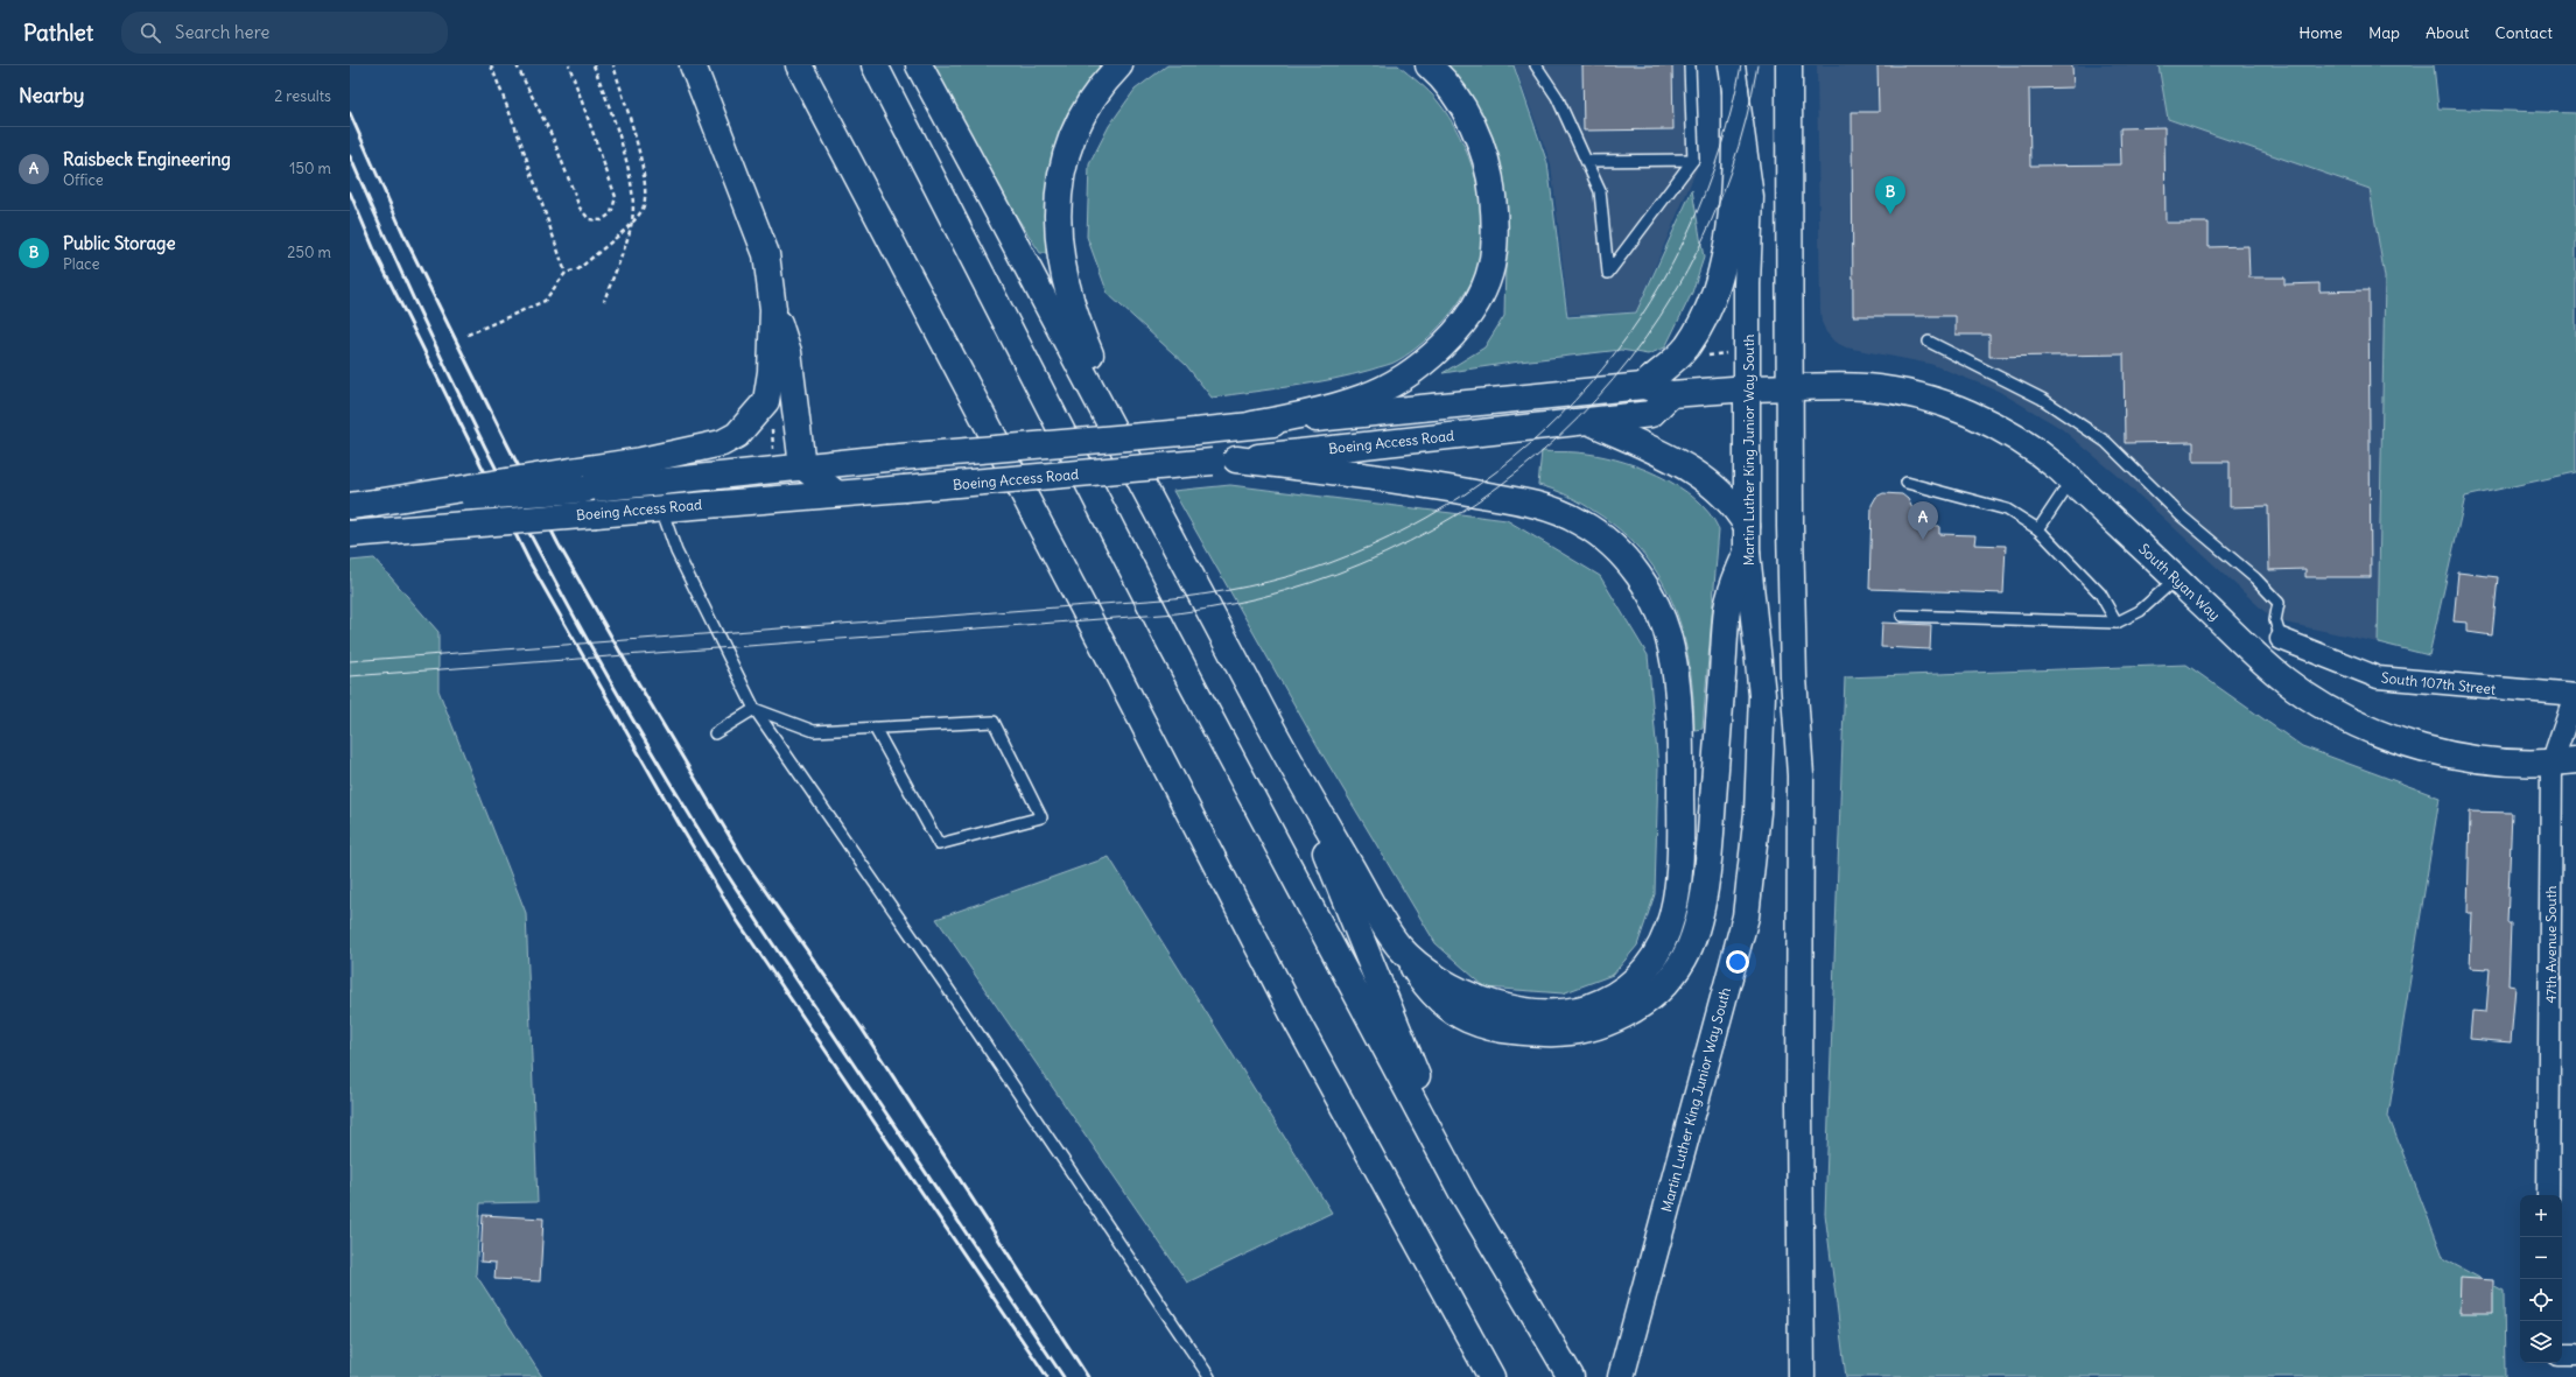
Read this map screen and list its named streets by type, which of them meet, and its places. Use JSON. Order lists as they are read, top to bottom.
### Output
{
  "streets": {
    "main road": ["Boeing Access Road", "Martin Luther King Junior Way South", "South Ryan Way"],
    "street": ["South 107th Street", "47th Avenue South"]
  },
  "crossings": [
    ["Boeing Access Road", "Martin Luther King Junior Way South"],
    ["Boeing Access Road", "South Ryan Way"],
    ["South Ryan Way", "47th Avenue South"],
    ["South 107th Street", "47th Avenue South"]
  ],
  "page": {
    "header": "Pathlet",
    "search": "Search here",
    "nav": [
      "Home",
      "Map",
      "About",
      "Contact"
    ],
    "heading": ["Nearby", "2 results"],
    "list": [
      {
        "mark": "A",
        "name": "Raisbeck Engineering",
        "note": "Office",
        "value": "150 m"
      },
      {
        "mark": "B",
        "name": "Public Storage",
        "note": "Place",
        "value": "250 m"
      }
    ],
    "pins": ["B", "A"],
    "map_buttons": ["+", "−"]
  }
}
